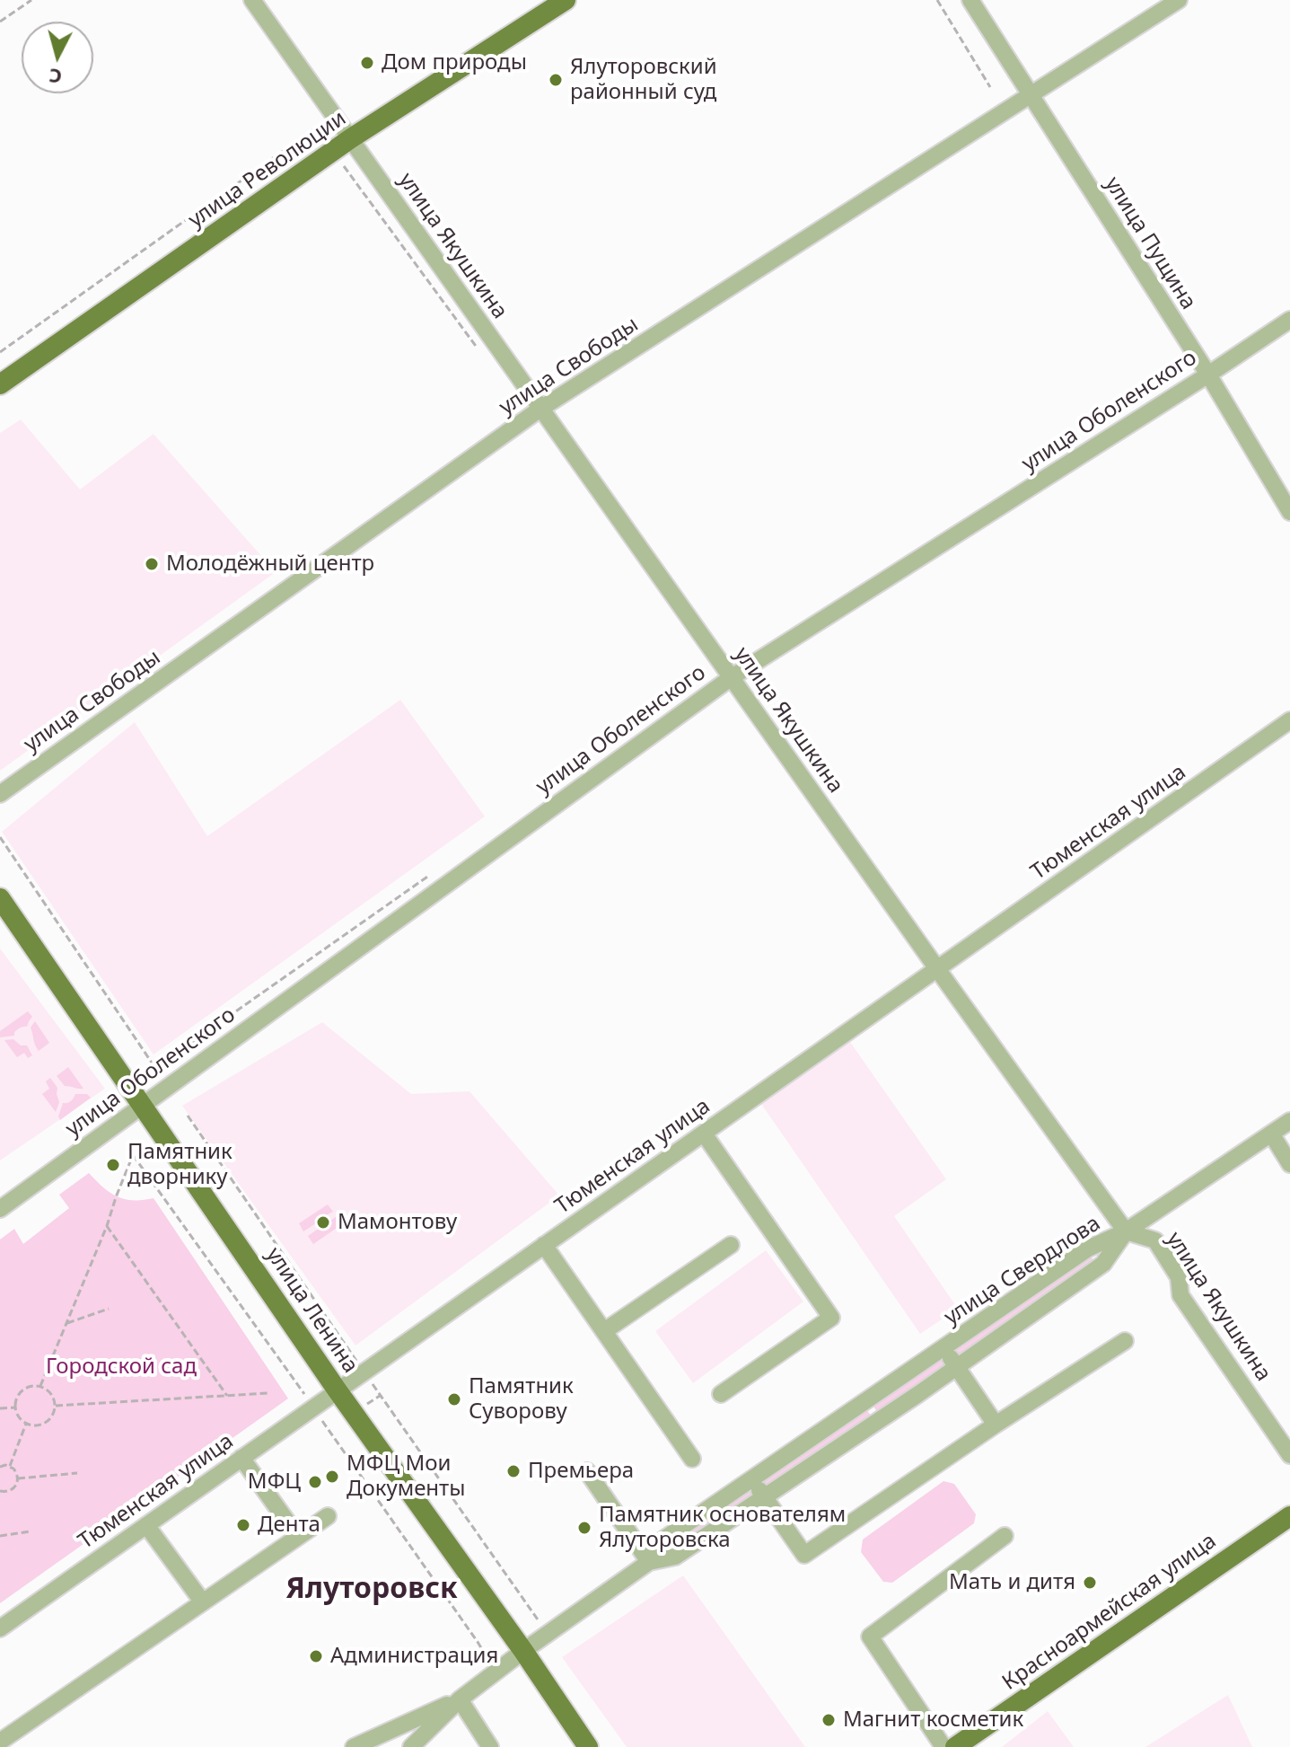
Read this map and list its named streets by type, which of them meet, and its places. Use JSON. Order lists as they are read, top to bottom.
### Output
{
  "streets": {
    "main road": ["улица Революции", "улица Ленина", "Красноармейская улица"],
    "street": [
      "улица Пущина",
      "улица Якушкина",
      "улица Свободы",
      "улица Оболенского",
      "Тюменская улица",
      "улица Свердлова"
    ]
  },
  "crossings": [
    ["улица Революции", "улица Якушкина"],
    ["улица Пущина", "улица Свободы"],
    ["улица Пущина", "улица Оболенского"],
    ["улица Якушкина", "улица Свободы"],
    ["улица Якушкина", "улица Оболенского"],
    ["улица Якушкина", "Тюменская улица"],
    ["улица Якушкина", "улица Свердлова"],
    ["улица Оболенского", "улица Ленина"],
    ["Тюменская улица", "улица Ленина"],
    ["улица Свердлова", "улица Ленина"]
  ],
  "districts": ["Ялуторовск"],
  "parks": ["Городской сад"],
  "places": [
    "Дом природы",
    "Ялуторовский районный суд",
    "Молодёжный центр",
    "Памятник дворнику",
    "Мамонтову",
    "Памятник Суворову",
    "Премьера",
    "МФЦ Мои Документы",
    "МФЦ",
    "Дента",
    "Памятник основателям Ялуторовска",
    "Мать и дитя",
    "Администрация",
    "Магнит косметик"
  ],
  "north": "bottom"
}
